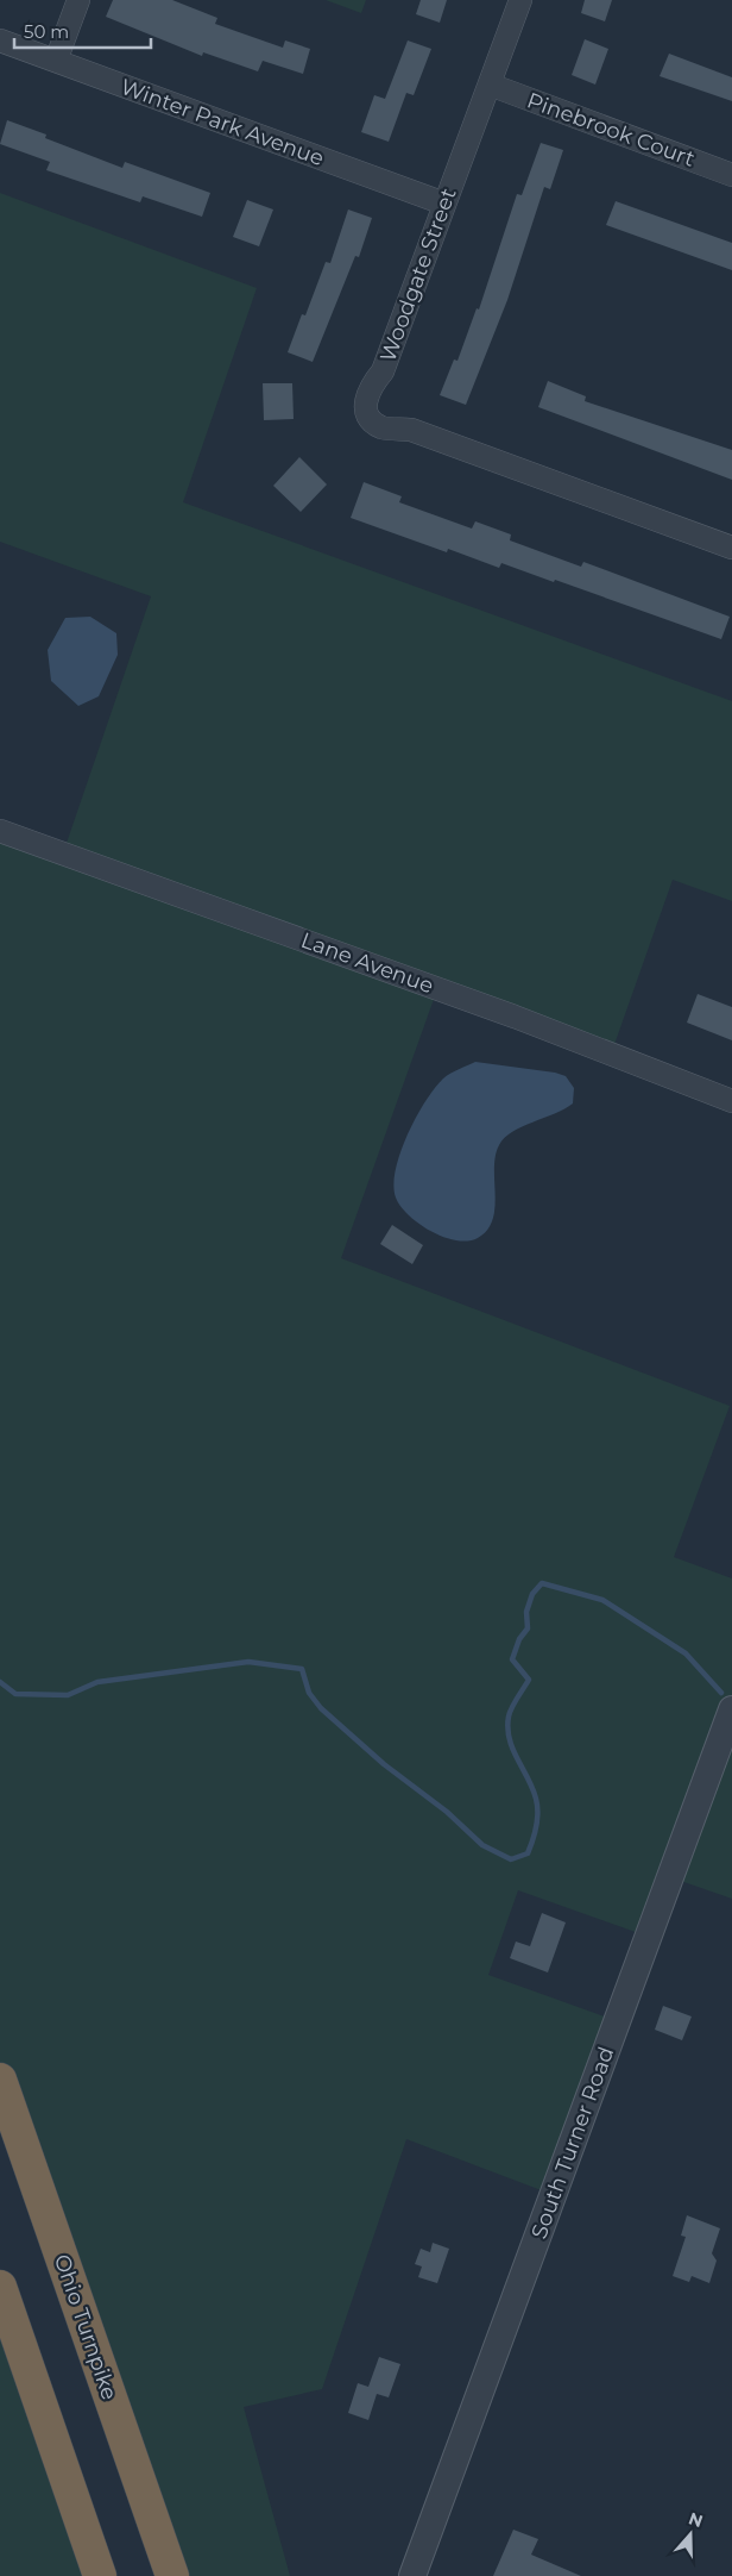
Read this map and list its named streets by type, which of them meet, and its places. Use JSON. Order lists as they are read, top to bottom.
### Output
{
  "streets": {
    "highway": ["Ohio Turnpike"],
    "street": [
      "Winter Park Avenue",
      "Pinebrook Court",
      "Woodgate Street",
      "Lane Avenue",
      "South Turner Road"
    ]
  },
  "crossings": [
    ["Winter Park Avenue", "Woodgate Street"],
    ["Pinebrook Court", "Woodgate Street"]
  ],
  "scale_bar": "50 m",
  "north": "top"
}
